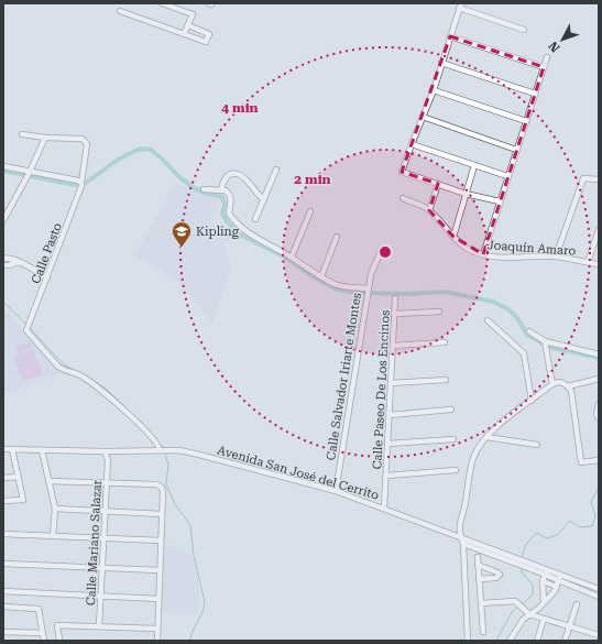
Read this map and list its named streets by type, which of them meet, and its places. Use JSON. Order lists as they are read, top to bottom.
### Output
{
  "streets": {
    "street": [
      "Joaquín Amaro",
      "Calle Pasto",
      "Calle Salvador Iriarte Montes",
      "Calle Paseo De Los Encinos",
      "Avenida San José del Cerrito",
      "Calle Mariano Salazar"
    ]
  },
  "crossings": [
    ["Calle Pasto", "Avenida San José del Cerrito"],
    ["Calle Salvador Iriarte Montes", "Avenida San José del Cerrito"],
    ["Calle Paseo De Los Encinos", "Avenida San José del Cerrito"],
    ["Avenida San José del Cerrito", "Calle Mariano Salazar"]
  ],
  "places": {
    "school or university": ["Kipling"]
  },
  "north": "bottom left",
  "rings": ["4 min", "2 min"]
}
